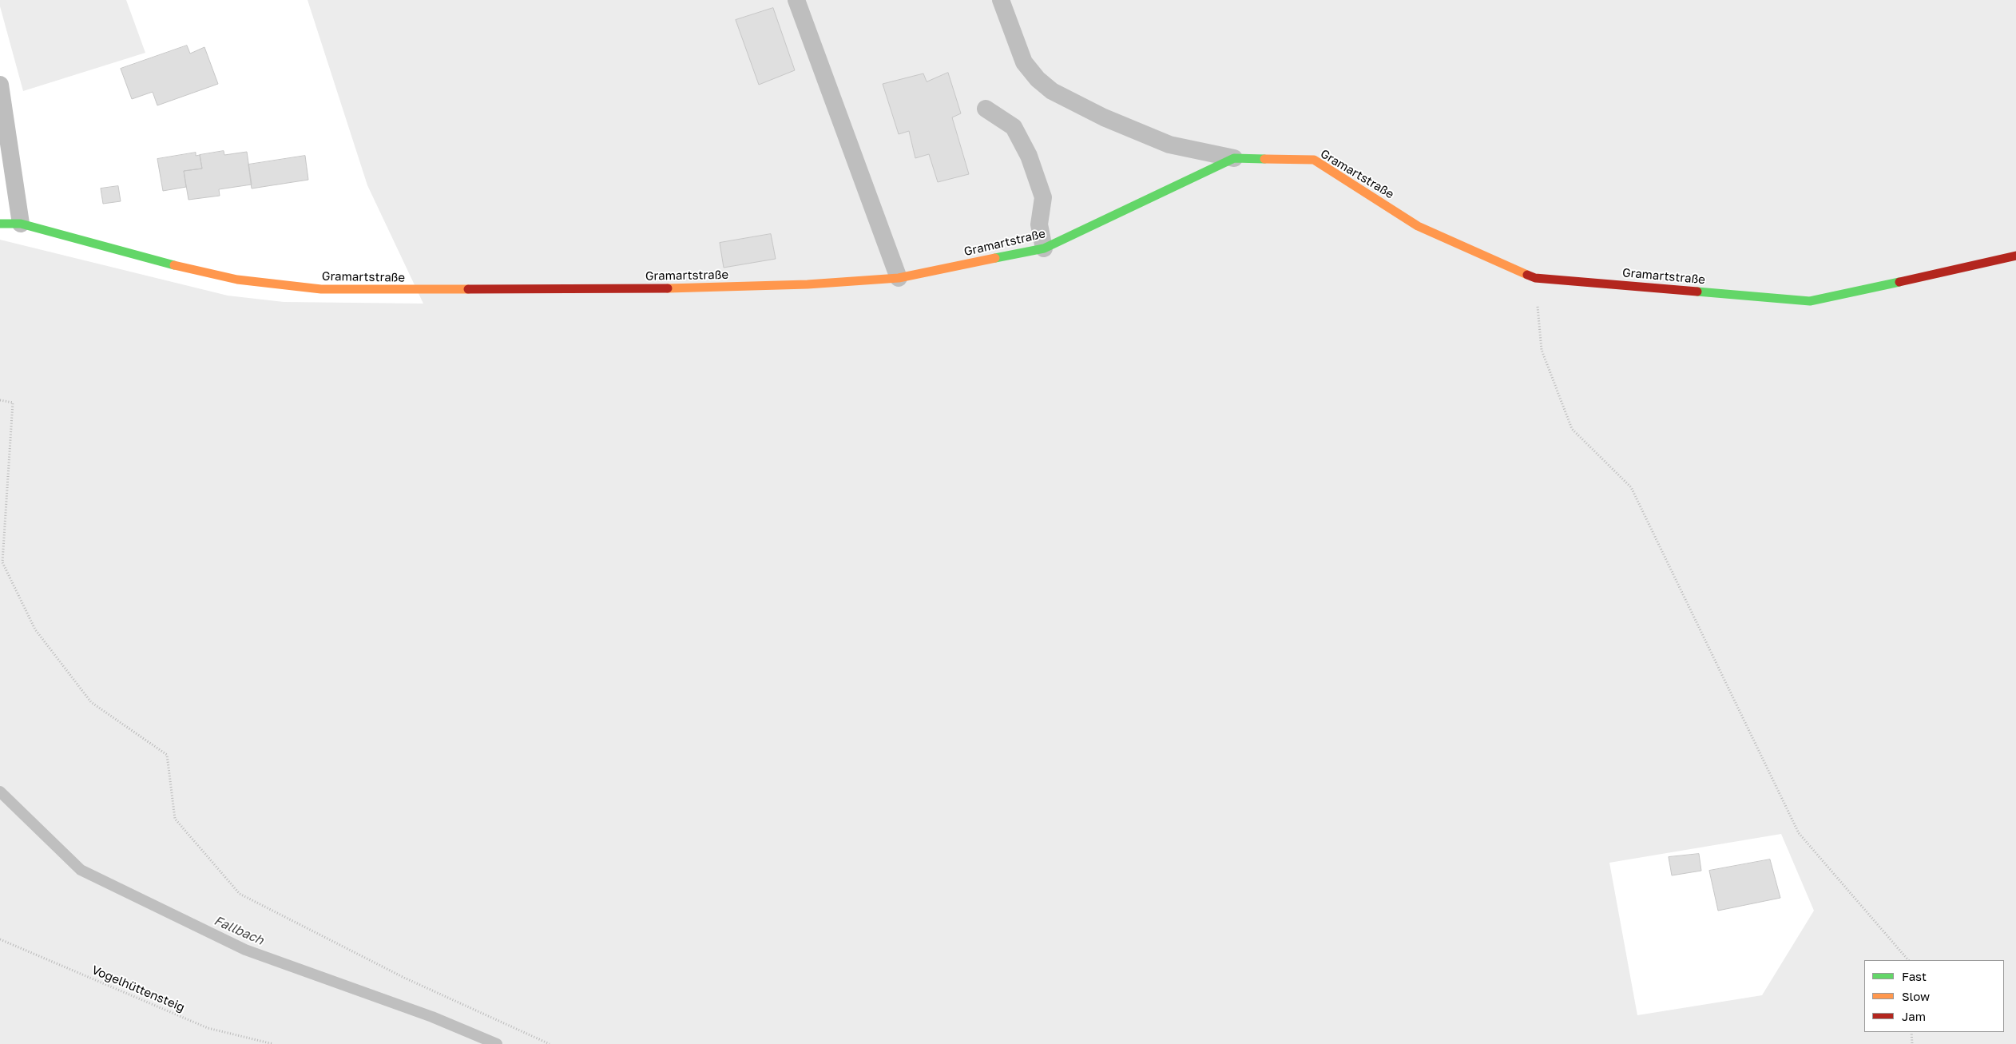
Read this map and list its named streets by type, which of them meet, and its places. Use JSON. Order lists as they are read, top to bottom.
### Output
{
  "streets": {
    "street": ["Gramartstraße"],
    "path": ["Vogelhüttensteig"]
  },
  "water": ["Fallbach"],
  "legend": ["Fast", "Slow", "Jam"]
}
